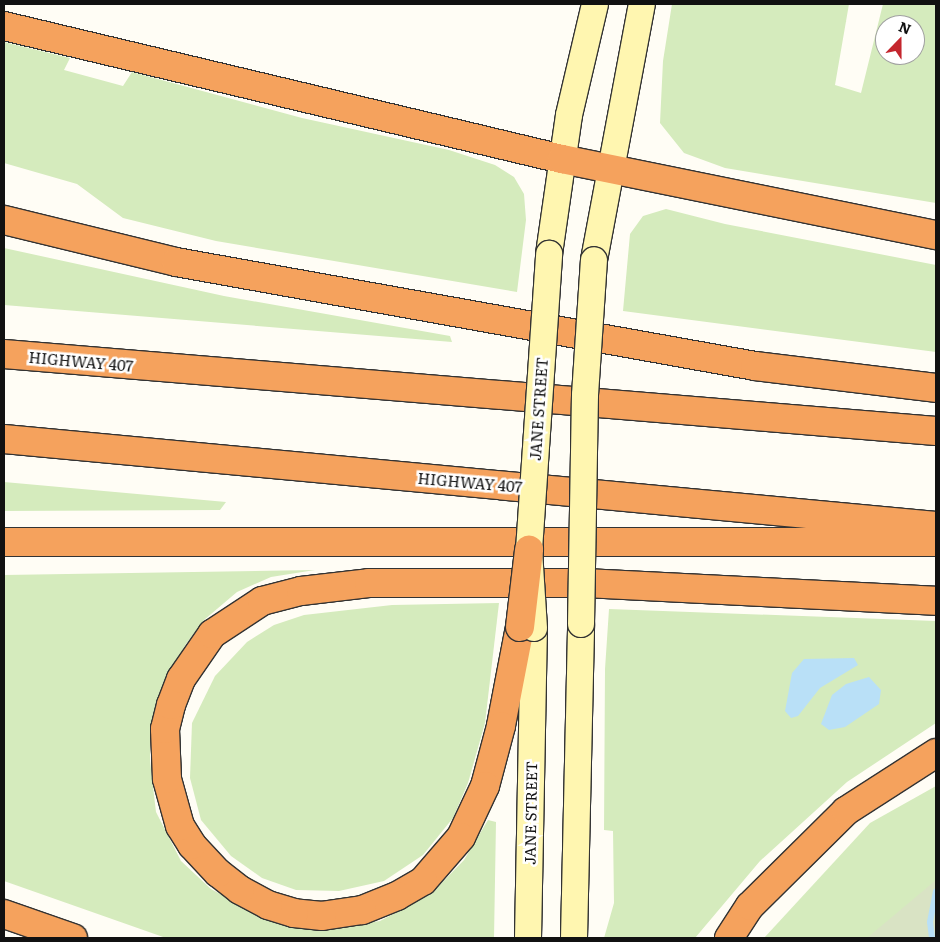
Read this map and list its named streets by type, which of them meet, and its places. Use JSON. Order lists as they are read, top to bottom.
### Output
{
  "streets": {
    "highway": ["HIGHWAY 407"],
    "main road": ["JANE STREET"]
  },
  "north": "top"
}
